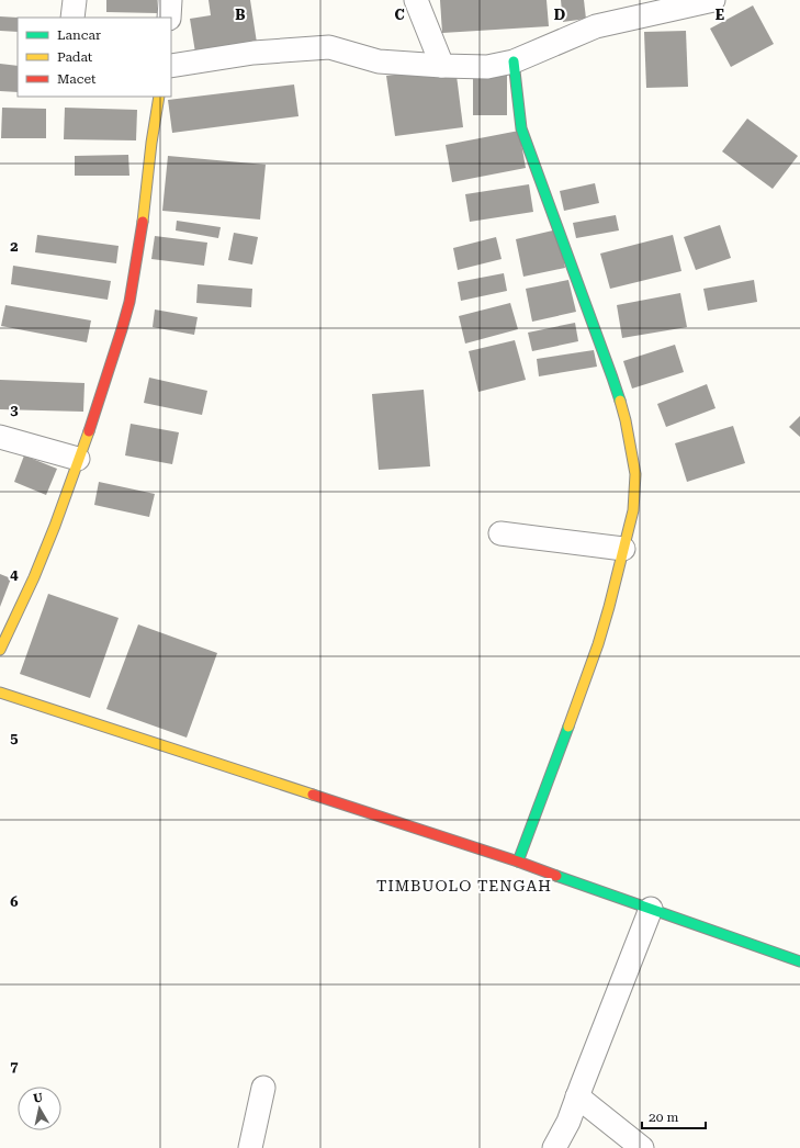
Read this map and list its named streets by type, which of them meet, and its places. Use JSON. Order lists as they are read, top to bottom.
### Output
{
  "districts": ["TIMBUOLO TENGAH"],
  "legend": ["Lancar", "Padat", "Macet"],
  "scale_bar": "20 m",
  "north": "top",
  "grid": {
    "columns": [
      "B",
      "C",
      "D",
      "E"
    ],
    "rows": [
      "2",
      "3",
      "4",
      "5",
      "6",
      "7"
    ]
  }
}
